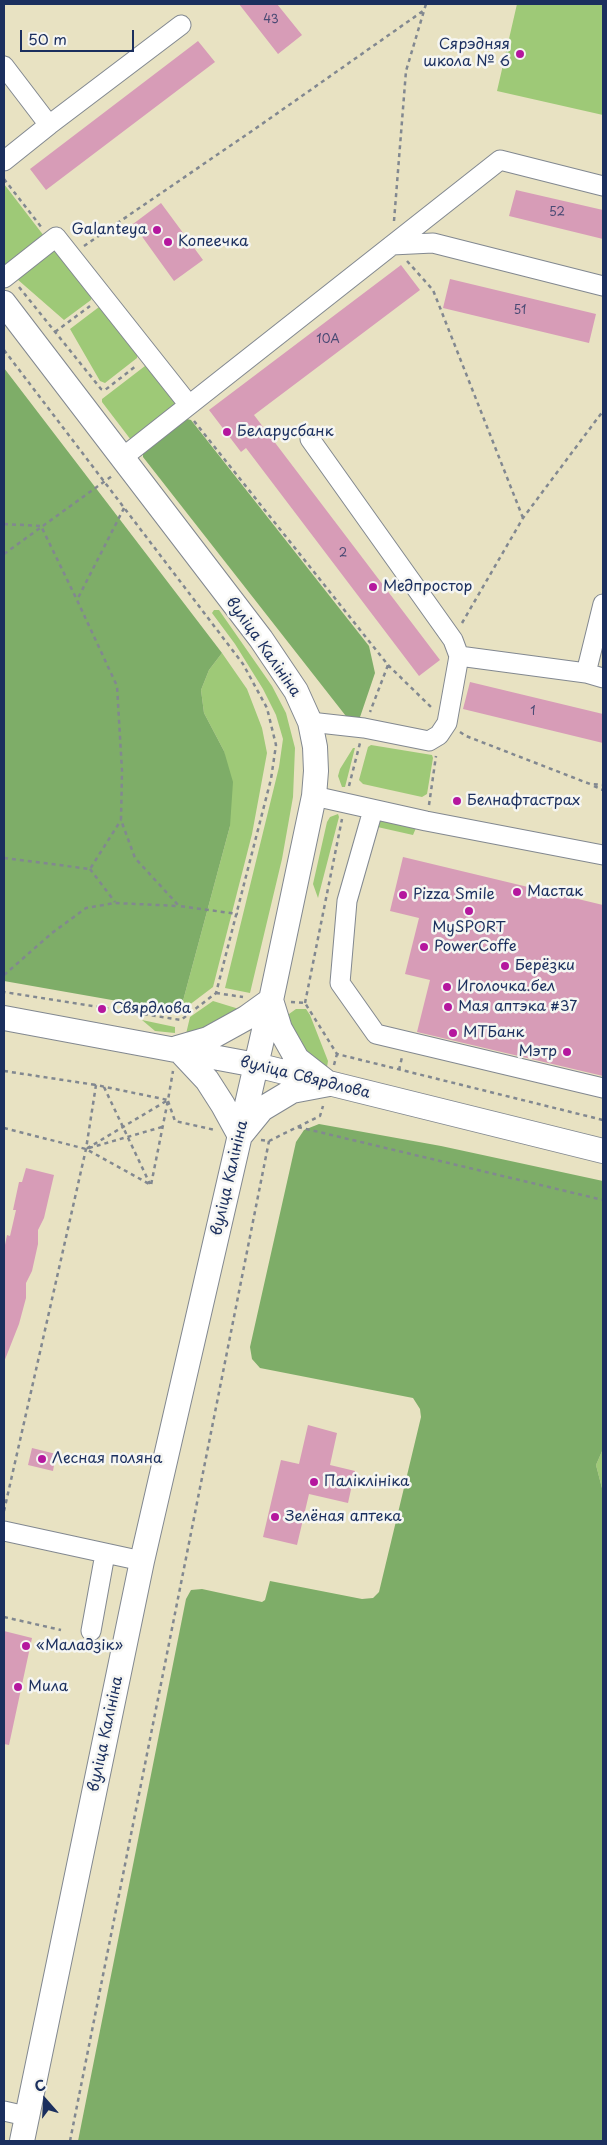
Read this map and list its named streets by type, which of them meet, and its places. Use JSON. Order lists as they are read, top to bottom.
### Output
{
  "streets": {
    "main road": ["вуліца Калініна", "вуліца Свярдлова"]
  },
  "crossings": [
    ["вуліца Калініна", "вуліца Свярдлова"]
  ],
  "places": [
    "Сярэдняя школа № 6",
    "Galanteya",
    "Копеечка",
    "Беларусбанк",
    "Медпростор",
    "Белнафтастрах",
    "Мастак",
    "Pizza Smile",
    "MySPORT",
    "PowerCoffe",
    "Берёзки",
    "Иголочка.бел",
    "Мая аптэка #37",
    "Свярдлова",
    "МТБанк",
    "Мэтр",
    "Лесная поляна",
    "Паліклініка",
    "Зелёная аптека",
    "«Маладзік»",
    "Мила"
  ],
  "house_numbers": [
    "43",
    "52",
    "51",
    "10А",
    "2",
    "1"
  ],
  "scale_bar": "50 m",
  "north": "top"
}
